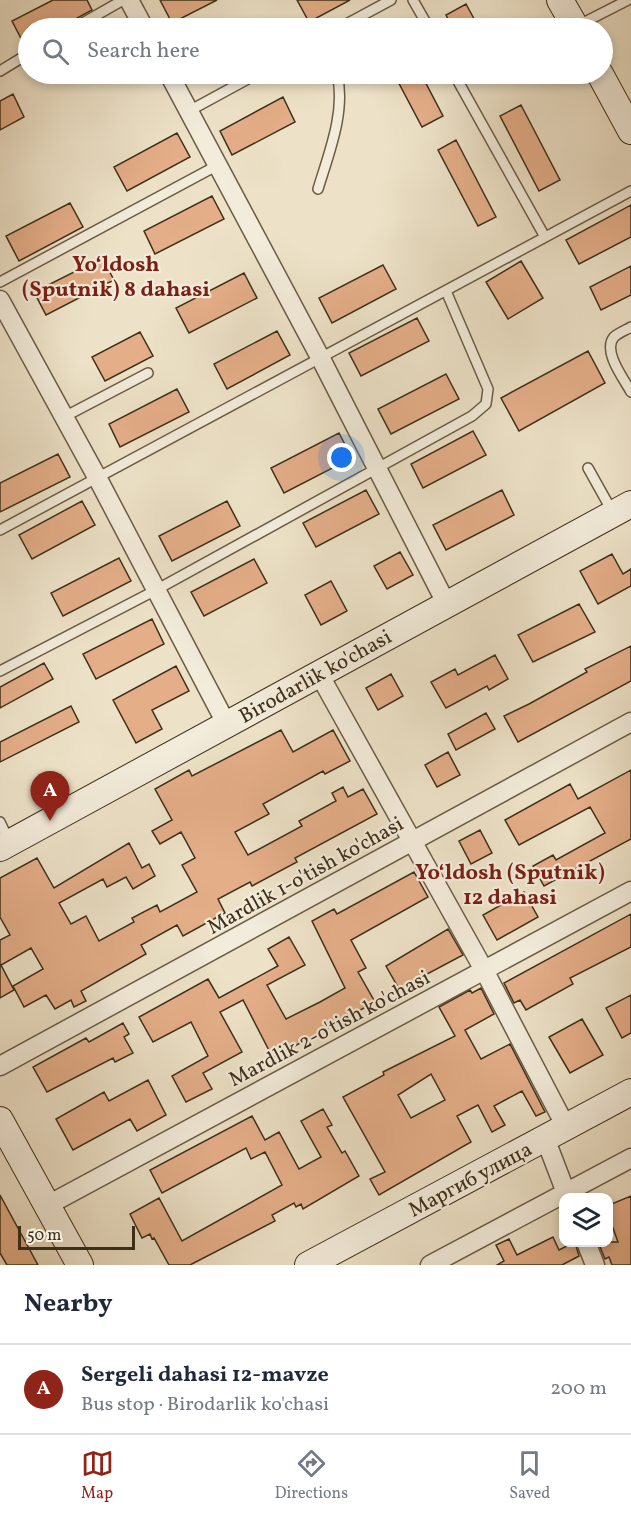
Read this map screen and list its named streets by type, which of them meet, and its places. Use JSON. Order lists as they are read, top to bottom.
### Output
{
  "streets": {
    "street": [
      "Birodarlik ko'chasi",
      "Mardlik 1-o'tish ko'chasi",
      "Mardlik 2-o'tish ko'chasi",
      "Маргиб улица"
    ]
  },
  "districts": ["Yo‘ldosh (Sputnik) 8 dahasi", "Yo‘ldosh (Sputnik) 12 dahasi"],
  "scale_bar": "50 m",
  "page": {
    "search": "Search here",
    "pins": "A",
    "scale": "50 m",
    "heading": "Nearby",
    "list": [
      {
        "mark": "A",
        "name": "Sergeli dahasi 12-mavze",
        "note": "Bus stop · Birodarlik ko'chasi",
        "value": "200 m"
      }
    ],
    "nav": ["Map", "Directions", "Saved"]
  }
}
